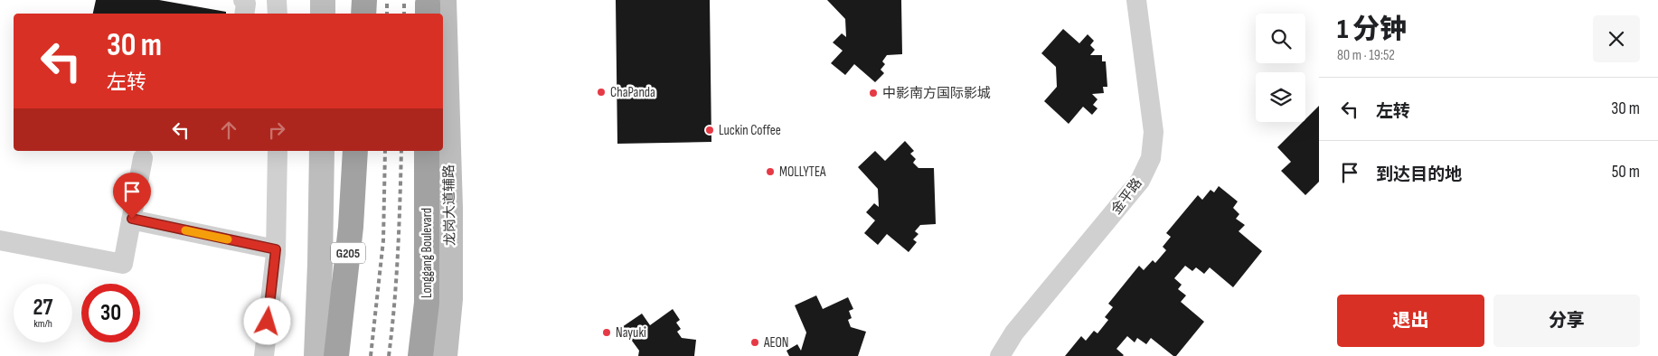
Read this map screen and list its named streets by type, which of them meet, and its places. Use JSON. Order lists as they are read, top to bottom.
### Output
{
  "streets": {
    "highway": ["G205", "Longgang Boulevard"],
    "main road": ["龙岗大道辅路"],
    "street": ["金平路"]
  },
  "places": [
    "ChaPanda",
    "中影南方国际影城",
    "Luckin Coffee",
    "MOLLYTEA",
    "Nayuki",
    "AEON"
  ],
  "page": {
    "heading": ["1 分钟", "80 m · 19:52"],
    "turn": ["30 m", "左转"],
    "list": [
      {
        "name": "左转",
        "value": "30 m"
      },
      {
        "name": "到达目的地",
        "value": "50 m"
      }
    ],
    "speed": "27 km/h",
    "limit": "30",
    "buttons": ["退出", "分享"]
  }
}
